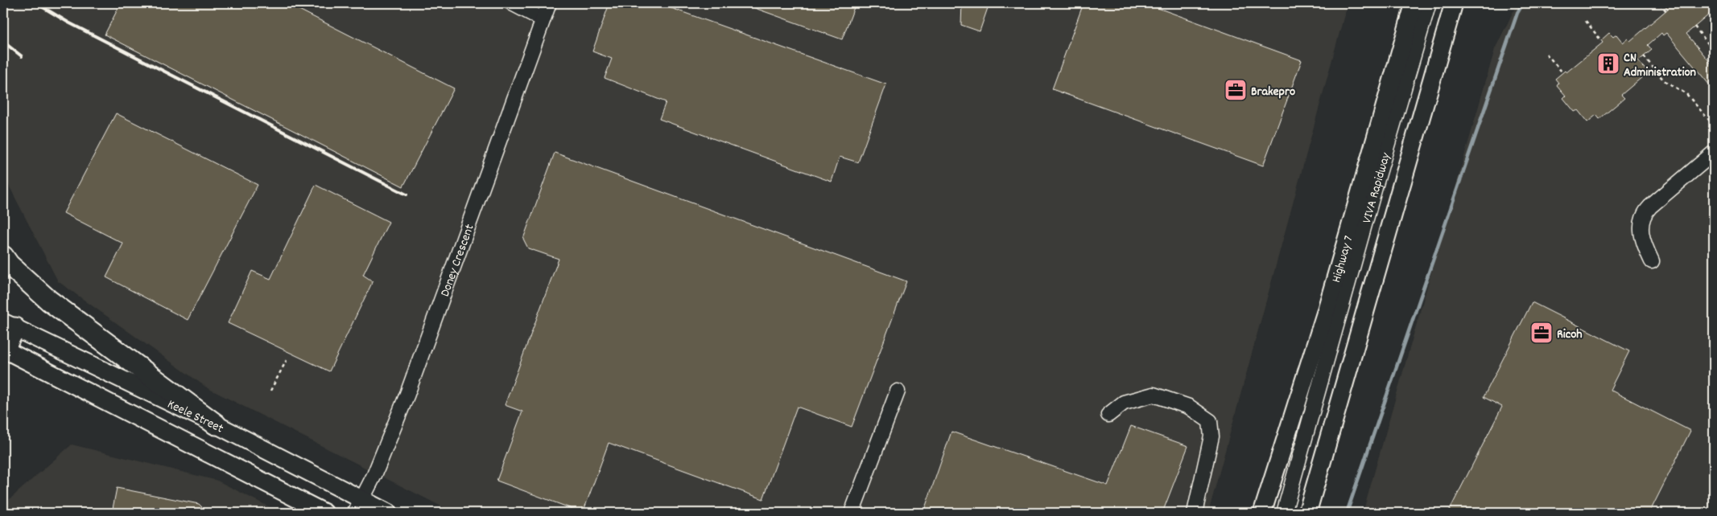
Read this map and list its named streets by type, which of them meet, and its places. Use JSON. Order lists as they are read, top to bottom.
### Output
{
  "streets": {
    "main road": ["Highway 7", "Keele Street"],
    "street": ["VIVA Rapidway", "Doney Crescent"]
  },
  "crossings": [
    ["Doney Crescent", "Keele Street"]
  ],
  "places": {
    "building": ["CN Administration"],
    "office": ["Brakepro", "Ricoh"]
  }
}
